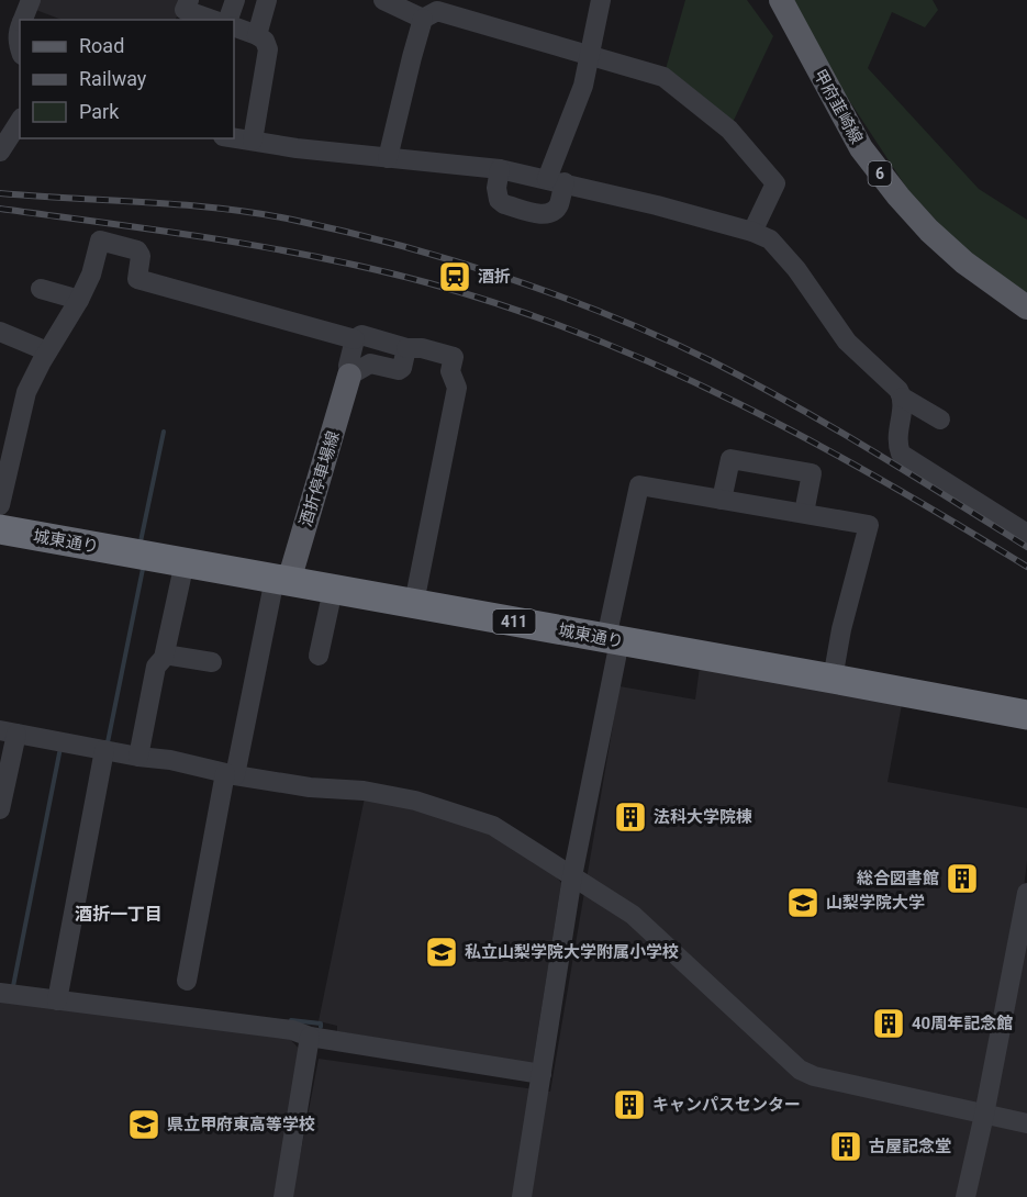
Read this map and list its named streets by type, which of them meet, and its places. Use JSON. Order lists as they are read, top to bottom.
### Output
{
  "streets": {
    "highway": ["城東通り", "411"],
    "main road": ["甲府韮崎線", "6", "酒折停車場線"]
  },
  "crossings": [
    ["酒折停車場線", "城東通り"]
  ],
  "districts": ["酒折一丁目"],
  "places": {
    "station": ["酒折"],
    "building": [
      "法科大学院棟",
      "総合図書館",
      "40周年記念館",
      "キャンパスセンター",
      "古屋記念堂"
    ],
    "school or university": ["山梨学院大学", "私立山梨学院大学附属小学校", "県立甲府東高等学校"]
  },
  "legend": ["Road", "Railway", "Park"]
}
